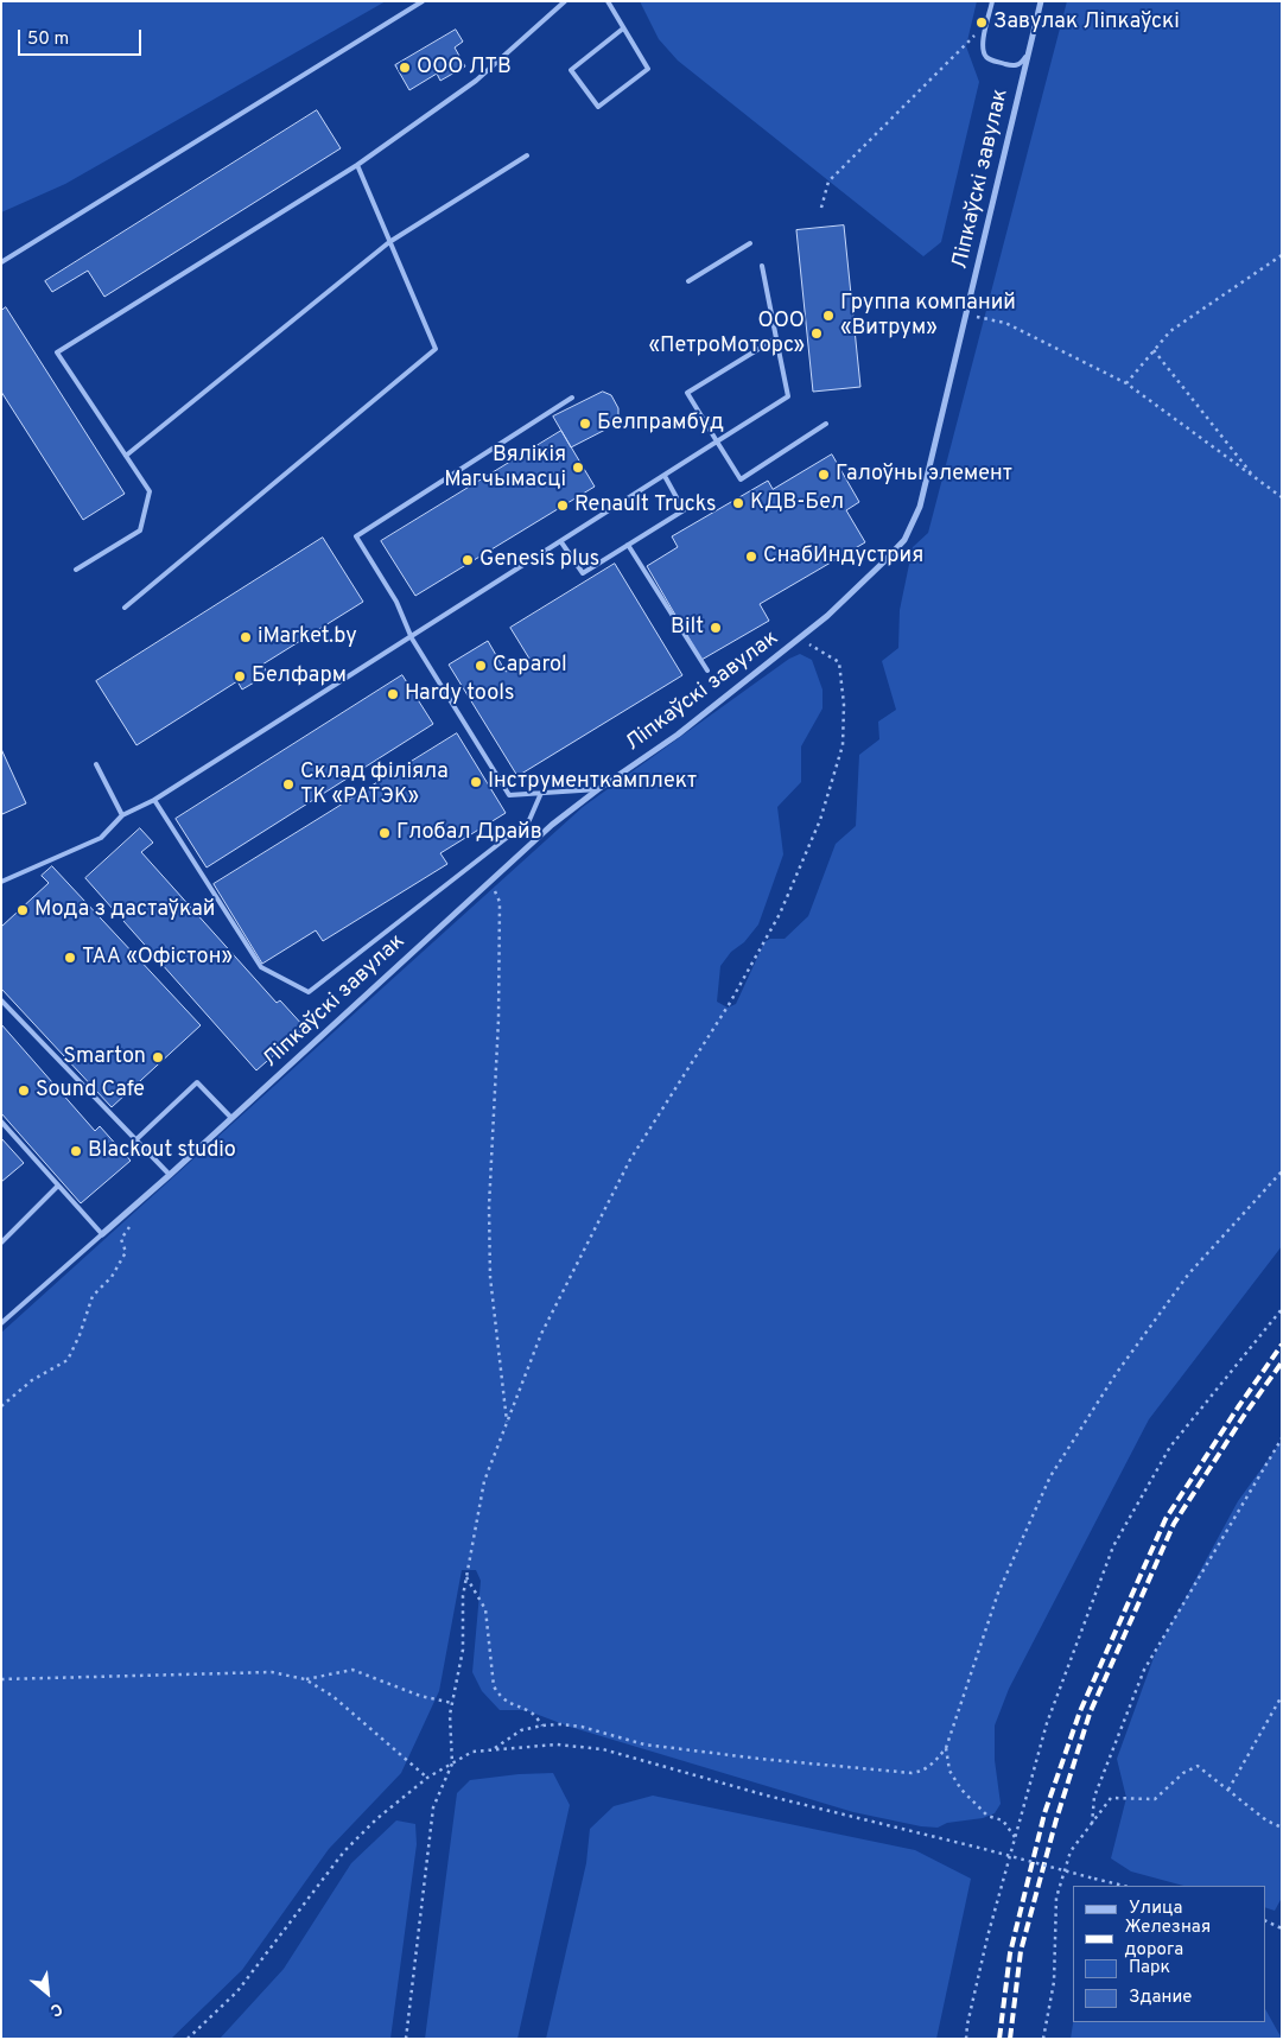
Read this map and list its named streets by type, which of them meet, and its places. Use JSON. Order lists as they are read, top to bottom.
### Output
{
  "streets": {
    "street": ["Ліпкаўскі завулак"]
  },
  "places": [
    "Завулак Ліпкаўскі",
    "ООО ЛТВ",
    "Группа компаний «Витрум»",
    "ООО «ПетроМоторс»",
    "Белпрамбуд",
    "Вялікія Магчымасці",
    "Галоўны элемент",
    "КДВ-Бел",
    "Renault Trucks",
    "СнабИндустрия",
    "Genesis plus",
    "Bilt",
    "iMarket.by",
    "Caparol",
    "Белфарм",
    "Hardy tools",
    "Інструменткамплект",
    "Склад філіяла ТК «РАТЭК»",
    "Глобал Драйв",
    "Мода з дастаўкай",
    "ТАА «Офістон»",
    "Smarton",
    "Sound Cafe",
    "Blackout studio"
  ],
  "legend": [
    "Улица",
    "Железная дорога",
    "Парк",
    "Здание"
  ],
  "scale_bar": "50 m",
  "north": "bottom right"
}
